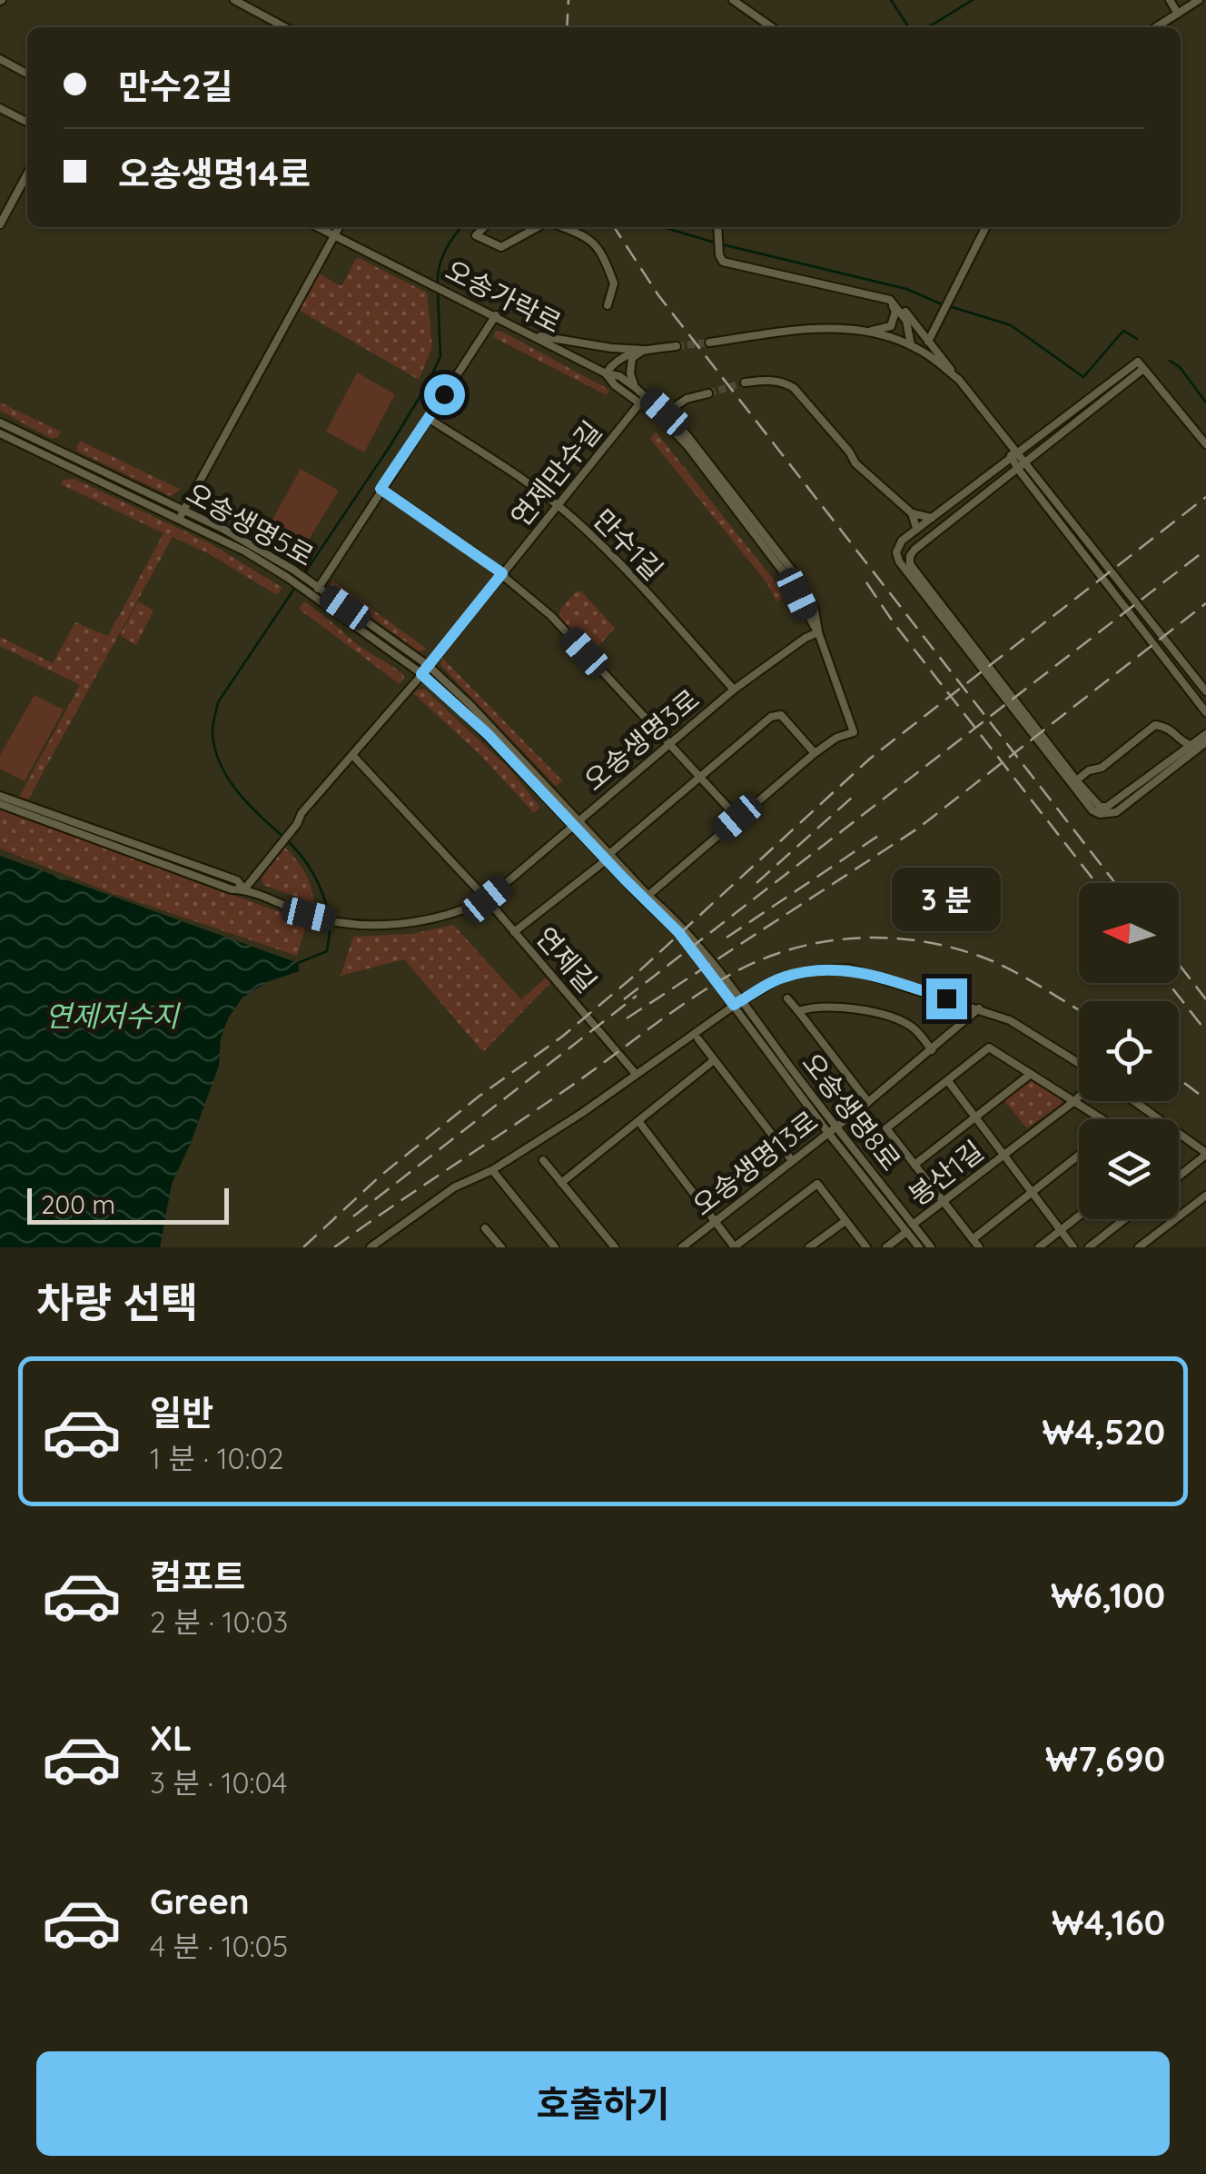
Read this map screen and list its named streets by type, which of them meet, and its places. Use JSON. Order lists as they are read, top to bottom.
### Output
{
  "streets": {
    "street": [
      "오송가락로",
      "연제만수길",
      "오송생명5로",
      "만수1길",
      "오송생명3로",
      "연제길",
      "오송생명8로",
      "오송생명13로",
      "봉산1길"
    ]
  },
  "crossings": [
    ["연제만수길", "오송생명5로"],
    ["연제만수길", "만수1길"],
    ["연제만수길", "오송생명3로"],
    ["연제만수길", "연제길"],
    ["오송생명5로", "오송생명3로"],
    ["오송생명5로", "오송생명8로"],
    ["만수1길", "오송생명3로"],
    ["오송생명3로", "연제길"],
    ["오송생명8로", "오송생명13로"],
    ["오송생명8로", "봉산1길"]
  ],
  "water": ["연제저수지"],
  "scale_bar": "200 m",
  "north": "left",
  "page": {
    "banner": ["만수2길", "오송생명14로"],
    "bubble": "3 분",
    "scale": "200 m",
    "heading": "차량 선택",
    "list": [
      {
        "name": "일반",
        "note": "1 분 · 10:02",
        "value": "₩4,520"
      },
      {
        "name": "컴포트",
        "note": "2 분 · 10:03",
        "value": "₩6,100"
      },
      {
        "name": "XL",
        "note": "3 분 · 10:04",
        "value": "₩7,690"
      },
      {
        "name": "Green",
        "note": "4 분 · 10:05",
        "value": "₩4,160"
      }
    ],
    "buttons": "호출하기"
  }
}
